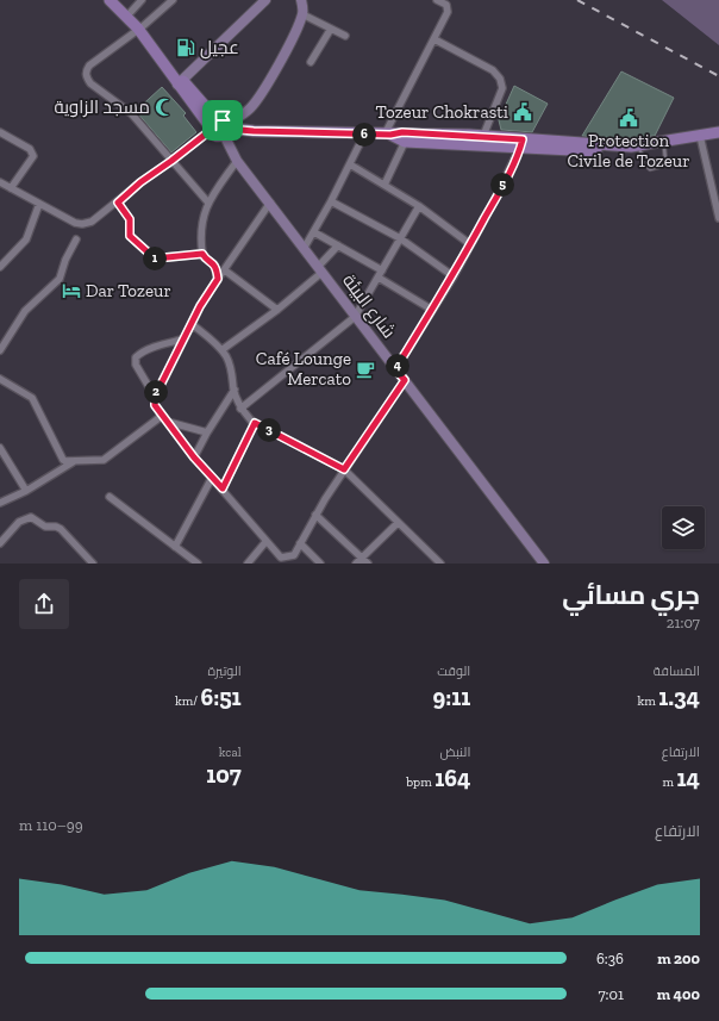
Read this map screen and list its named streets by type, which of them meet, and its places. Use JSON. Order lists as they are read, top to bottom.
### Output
{
  "streets": {
    "main road": ["شارع البيئة"]
  },
  "places": {
    "fuel station": ["عجيل"],
    "mosque": ["مسجد الزاوية"],
    "public building": ["Tozeur Chokrasti", "Protection Civile de Tozeur"],
    "hotel": ["Dar Tozeur"],
    "cafe": ["Café Lounge Mercato"]
  },
  "page": {
    "pins": [
      "6",
      "5",
      "1",
      "4",
      "2",
      "3"
    ],
    "heading": ["جري مسائي", "21:07"],
    "stats": [
      ["المسافة", "1.34 km"],
      ["الوقت", "9:11"],
      ["الوتيرة", "6:51 /km"],
      ["الارتفاع", "14 m"],
      ["النبض", "164 bpm"],
      ["kcal", "107"]
    ],
    "chart": ["الارتفاع", "99–110 m"],
    "list": [
      {
        "name": "200 m",
        "note": "6:36"
      },
      {
        "name": "400 m",
        "note": "7:01"
      }
    ]
  }
}
